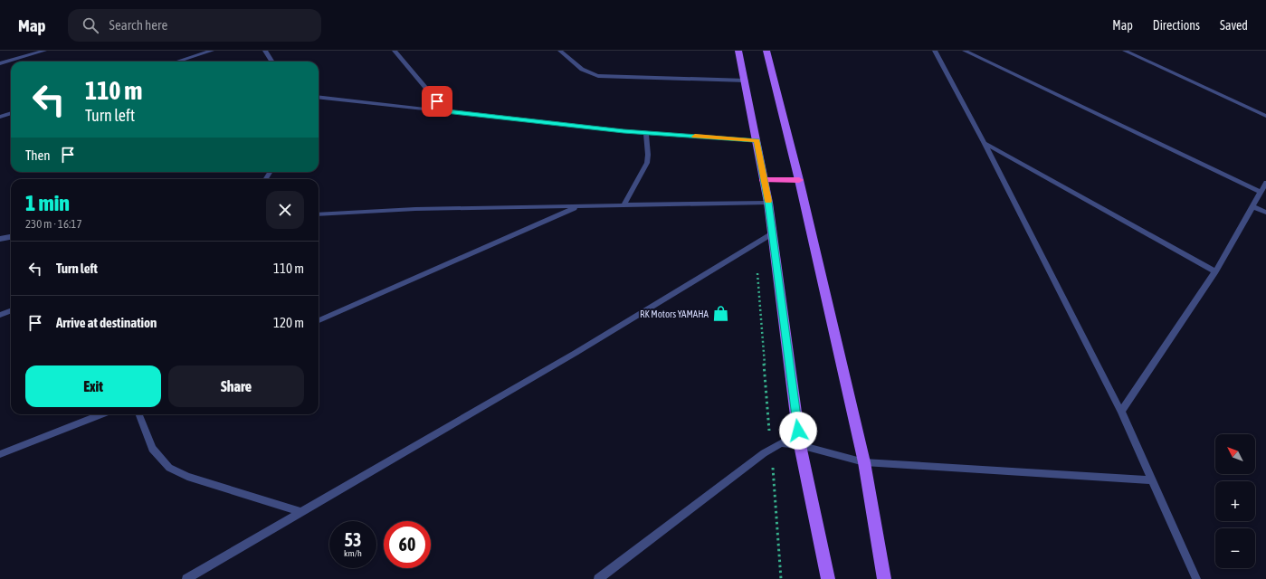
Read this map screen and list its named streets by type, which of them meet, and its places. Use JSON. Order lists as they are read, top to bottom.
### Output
{
  "places": {
    "shop": ["RK Motors YAMAHA"]
  },
  "north": "top left",
  "page": {
    "header": "Map",
    "search": "Search here",
    "nav": ["Map", "Directions", "Saved"],
    "turn": ["110 m", "Turn left"],
    "then": "Then",
    "heading": ["1 min", "230 m · 16:17"],
    "list": [
      {
        "name": "Turn left",
        "value": "110 m"
      },
      {
        "name": "Arrive at destination",
        "value": "120 m"
      }
    ],
    "buttons": ["Exit", "Share"],
    "map_buttons": ["+", "−"],
    "speed": "53 km/h",
    "limit": "60"
  }
}
